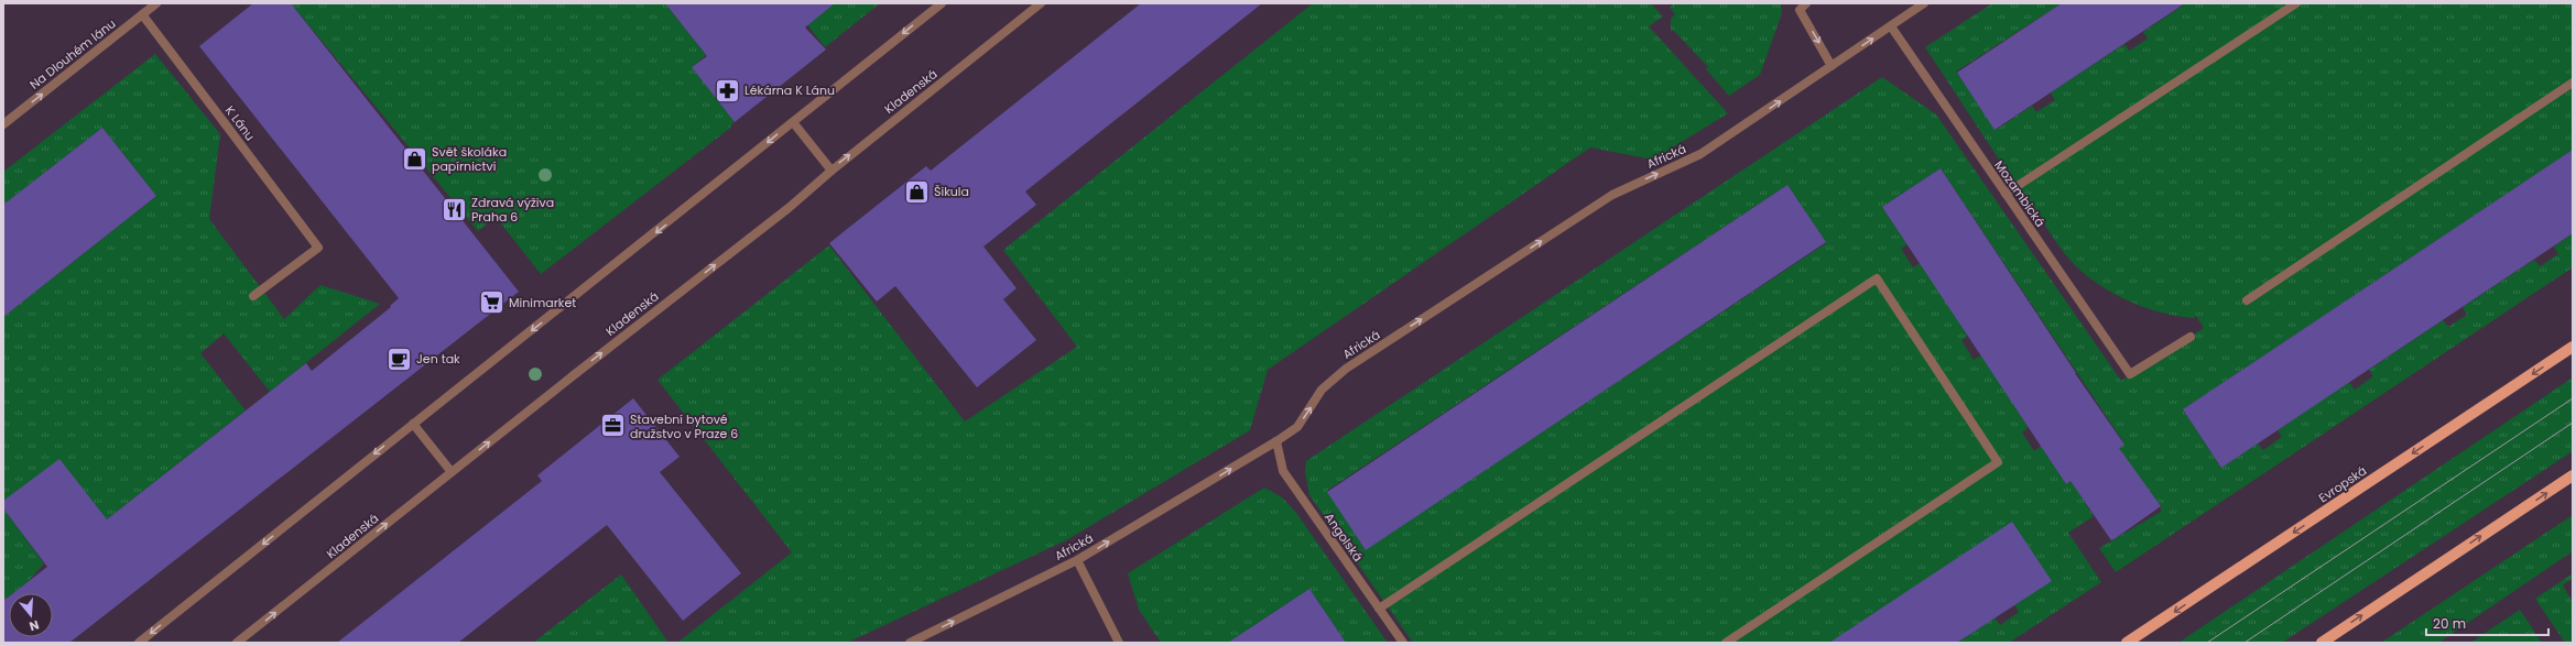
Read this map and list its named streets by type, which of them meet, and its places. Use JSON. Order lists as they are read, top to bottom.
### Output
{
  "streets": {
    "main road": ["Evropská"],
    "street": [
      "Na Dlouhém lánu",
      "Kladenská",
      "K Lánu",
      "Africká",
      "Mozambická",
      "Angolská"
    ]
  },
  "crossings": [
    ["Na Dlouhém lánu", "K Lánu"],
    ["Africká", "Mozambická"],
    ["Africká", "Angolská"]
  ],
  "one_way": ["Na Dlouhém lánu", "Africká", "Evropská"],
  "places": {
    "pharmacy": ["Lékárna K Lánu"],
    "shop": ["Svět školáka papírnictví", "Šikula"],
    "restaurant": ["Zdravá výživa Praha 6"],
    "supermarket": ["Minimarket"],
    "cafe": ["Jen tak"],
    "office": ["Stavební bytové družstvo v Praze 6"]
  },
  "scale_bar": "20 m",
  "north": "bottom"
}
